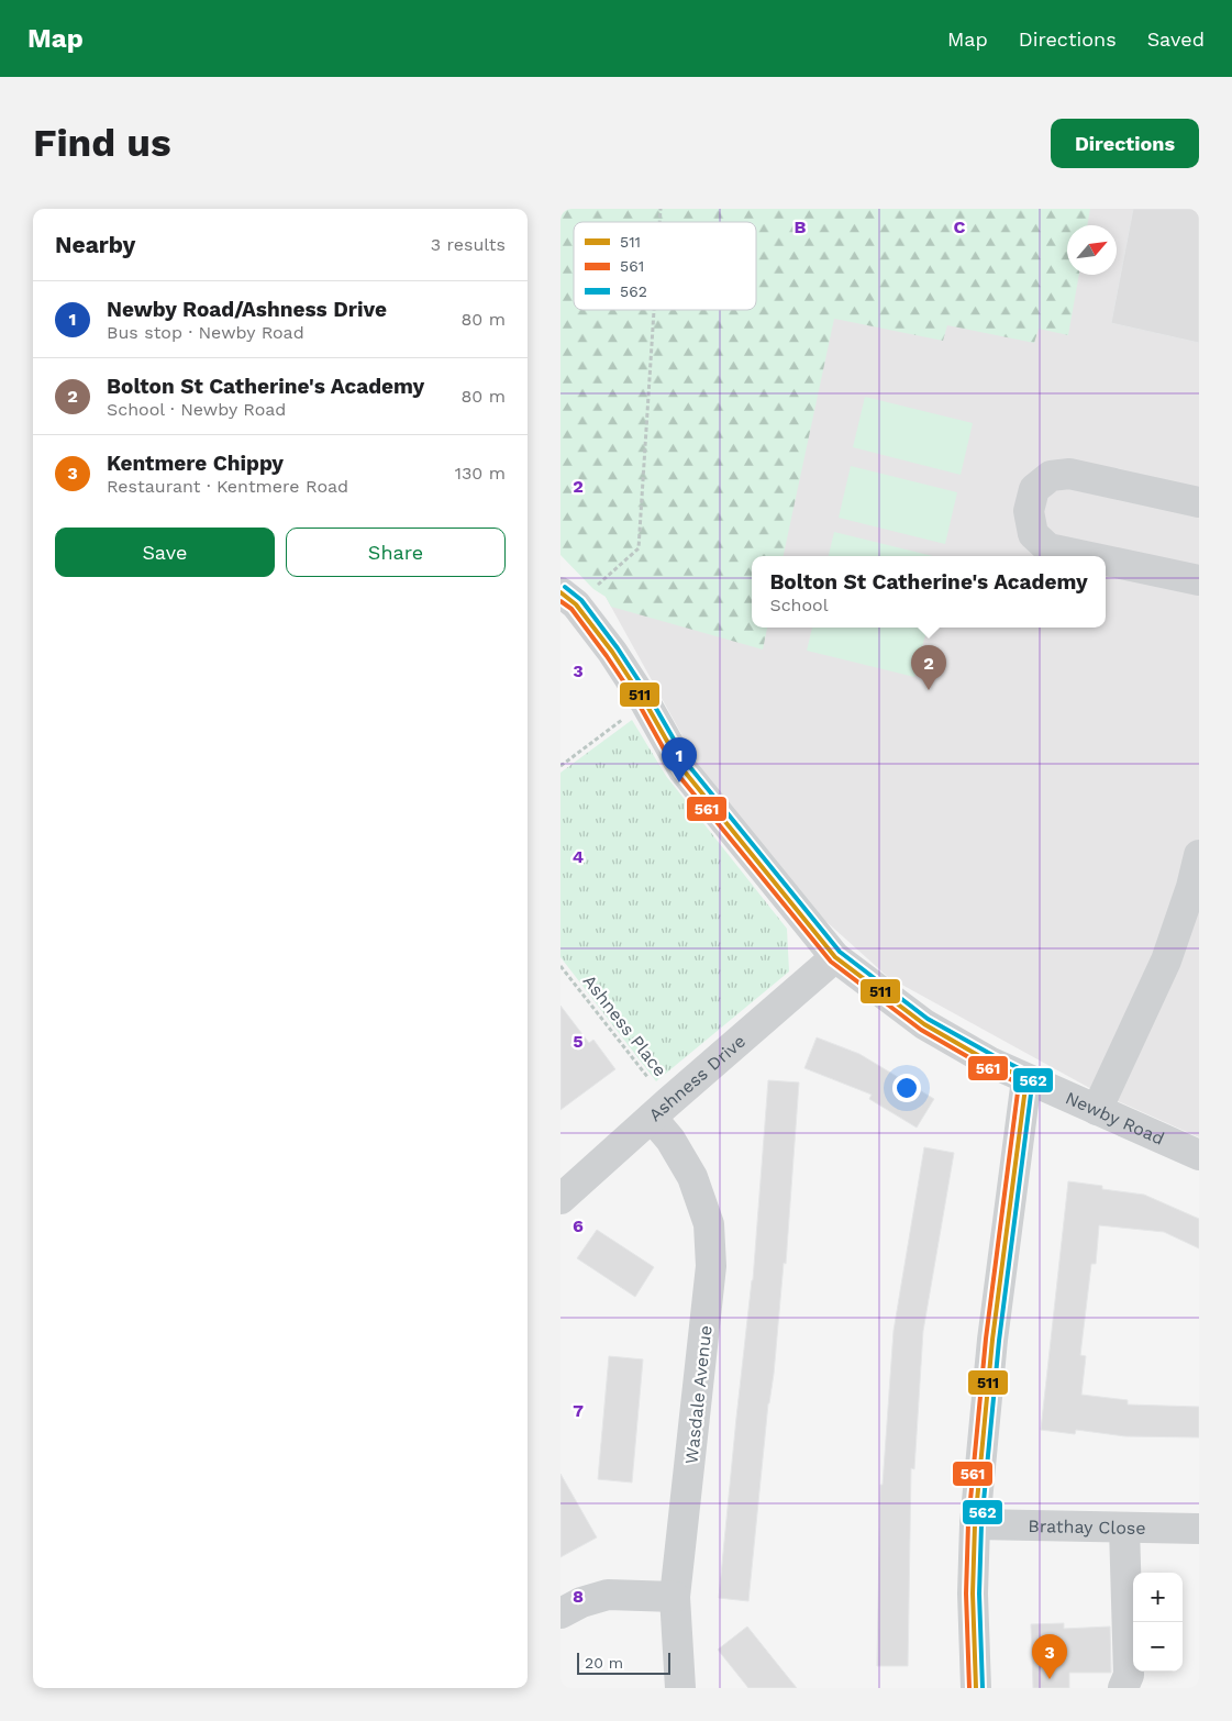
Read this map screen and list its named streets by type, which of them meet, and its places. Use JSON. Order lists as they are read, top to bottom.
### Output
{
  "streets": {
    "street": [
      "Ashness Drive",
      "Newby Road",
      "Wasdale Avenue",
      "Brathay Close"
    ],
    "path": ["Ashness Place"]
  },
  "crossings": [
    ["Ashness Place", "Ashness Drive"],
    ["Ashness Place", "Wasdale Avenue"],
    ["Ashness Drive", "Newby Road"],
    ["Ashness Drive", "Wasdale Avenue"]
  ],
  "lines": ["transit line 562", "transit line 511", "transit line 561"],
  "legend": ["511", "561", "562"],
  "scale_bar": "20 m",
  "north": "top right",
  "page": {
    "header": "Map",
    "nav": ["Map", "Directions", "Saved"],
    "buttons": [
      "Directions",
      ["Save", "Share"]
    ],
    "title": "Find us",
    "heading": ["Nearby", "3 results"],
    "list": [
      {
        "mark": "1",
        "name": "Newby Road/Ashness Drive",
        "note": "Bus stop · Newby Road",
        "value": "80 m"
      },
      {
        "mark": "2",
        "name": "Bolton St Catherine's Academy",
        "note": "School · Newby Road",
        "value": "80 m"
      },
      {
        "mark": "3",
        "name": "Kentmere Chippy",
        "note": "Restaurant · Kentmere Road",
        "value": "130 m"
      }
    ],
    "popup": ["Bolton St Catherine's Academy", "School"],
    "pins": ["2", "1", "3"],
    "map_buttons": ["+", "−"],
    "scale": "20 m"
  },
  "grid": {
    "columns": ["B", "C"],
    "rows": [
      "2",
      "3",
      "4",
      "5",
      "6",
      "7",
      "8"
    ]
  }
}
